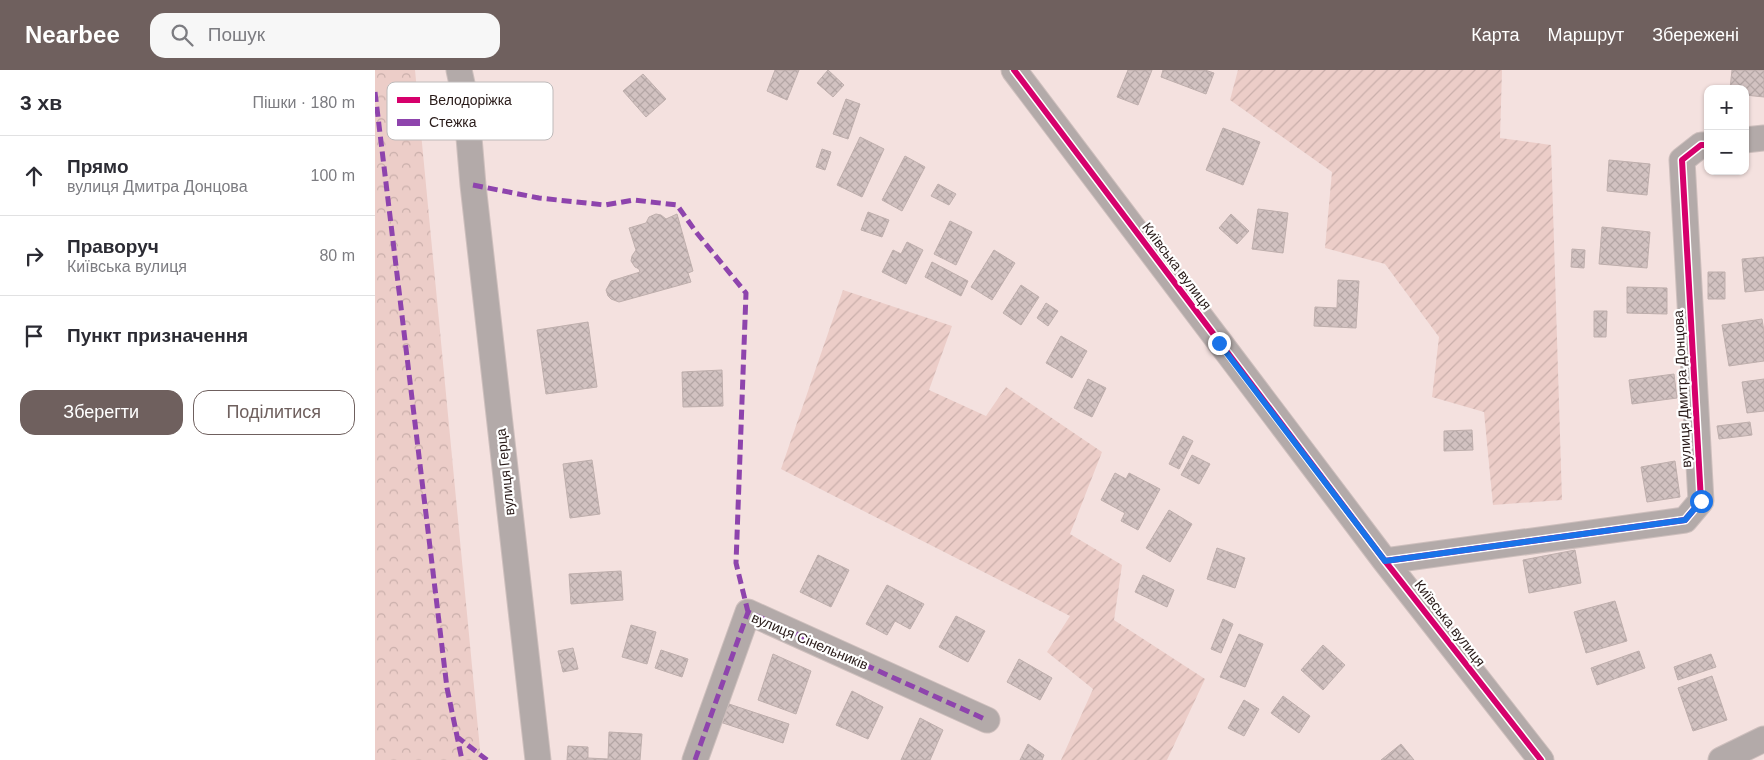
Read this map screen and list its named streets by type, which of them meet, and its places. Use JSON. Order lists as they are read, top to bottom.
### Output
{
  "streets": {
    "street": [
      "Київська вулиця",
      "вулиця Дмитра Донцова",
      "вулиця Герца",
      "вулиця Сінельників"
    ]
  },
  "crossings": [
    ["Київська вулиця", "вулиця Дмитра Донцова"]
  ],
  "legend": ["Велодоріжка", "Стежка"],
  "page": {
    "header": "Nearbee",
    "search": "Пошук",
    "nav": ["Карта", "Маршрут", "Збережені"],
    "heading": ["3 хв", "Пішки · 180 m"],
    "map_buttons": ["+", "−"],
    "list": [
      ["Прямо", "вулиця Дмитра Донцова", "100 m"],
      ["Праворуч", "Київська вулиця", "80 m"],
      "Пункт призначення"
    ],
    "buttons": ["Зберегти", "Поділитися"]
  }
}
